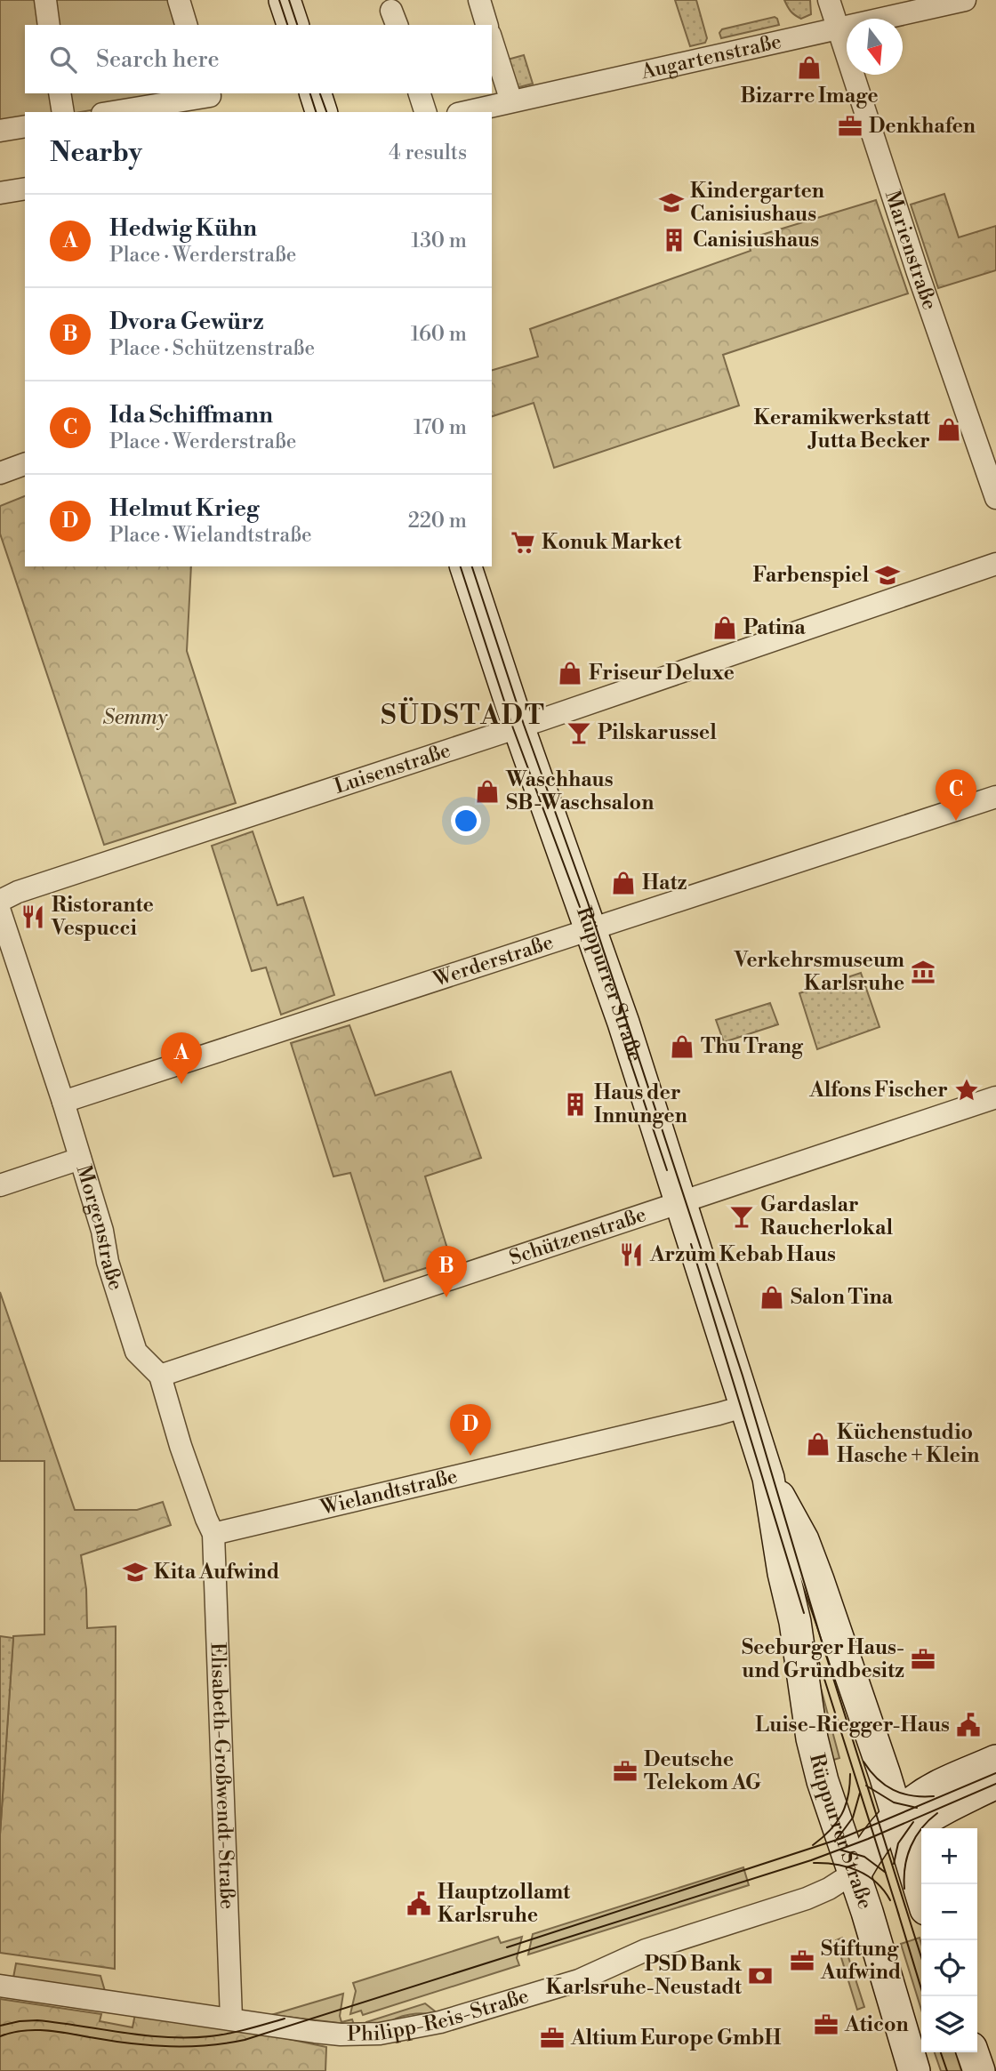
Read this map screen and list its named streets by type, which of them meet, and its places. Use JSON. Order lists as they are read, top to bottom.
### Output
{
  "streets": {
    "main road": ["Rüppurrer Straße"],
    "street": [
      "Augartenstraße",
      "Marienstraße",
      "Luisenstraße",
      "Werderstraße",
      "Morgenstraße",
      "Schützenstraße",
      "Wielandtstraße",
      "Elisabeth-Großwendt-Straße",
      "Philipp-Reis-Straße"
    ]
  },
  "crossings": [
    ["Augartenstraße", "Marienstraße"],
    ["Luisenstraße", "Rüppurrer Straße"],
    ["Werderstraße", "Rüppurrer Straße"],
    ["Werderstraße", "Morgenstraße"],
    ["Rüppurrer Straße", "Schützenstraße"],
    ["Rüppurrer Straße", "Wielandtstraße"],
    ["Rüppurrer Straße", "Philipp-Reis-Straße"],
    ["Morgenstraße", "Schützenstraße"],
    ["Morgenstraße", "Wielandtstraße"],
    ["Morgenstraße", "Elisabeth-Großwendt-Straße"],
    ["Wielandtstraße", "Elisabeth-Großwendt-Straße"],
    ["Elisabeth-Großwendt-Straße", "Philipp-Reis-Straße"]
  ],
  "districts": ["SÜDSTADT"],
  "parks": ["Semmy"],
  "places": {
    "shop": [
      "Bizarre Image",
      "Keramikwerkstatt Jutta Becker",
      "Patina",
      "Friseur Deluxe",
      "Waschhaus SB-Waschsalon",
      "Hatz",
      "Thu Trang",
      "Salon Tina",
      "Küchenstudio Hasche + Klein"
    ],
    "office": [
      "Denkhafen",
      "Seeburger Haus- und Grundbesitz",
      "Deutsche Telekom AG",
      "Stiftung Aufwind",
      "Aticon",
      "Altium Europe GmbH"
    ],
    "school or university": ["Kindergarten Canisiushaus", "Farbenspiel", "Kita Aufwind"],
    "building": ["Canisiushaus", "Haus der Innungen"],
    "supermarket": ["Konuk Market"],
    "bar": ["Pilskarussel", "Gardaslar Raucherlokal"],
    "restaurant": ["Ristorante Vespucci", "Arzum Kebab Haus"],
    "museum": ["Verkehrsmuseum Karlsruhe"],
    "place": ["Alfons Fischer"],
    "public building": ["Luise-Riegger-Haus", "Hauptzollamt Karlsruhe"],
    "bank": ["PSD Bank Karlsruhe-Neustadt"]
  },
  "north": "bottom",
  "page": {
    "search": "Search here",
    "heading": ["Nearby", "4 results"],
    "list": [
      {
        "mark": "A",
        "name": "Hedwig Kühn",
        "note": "Place · Werderstraße",
        "value": "130 m"
      },
      {
        "mark": "B",
        "name": "Dvora Gewürz",
        "note": "Place · Schützenstraße",
        "value": "160 m"
      },
      {
        "mark": "C",
        "name": "Ida Schiffmann",
        "note": "Place · Werderstraße",
        "value": "170 m"
      },
      {
        "mark": "D",
        "name": "Helmut Krieg",
        "note": "Place · Wielandtstraße",
        "value": "220 m"
      }
    ],
    "pins": [
      "C",
      "A",
      "B",
      "D"
    ],
    "map_buttons": ["+", "−"]
  }
}
